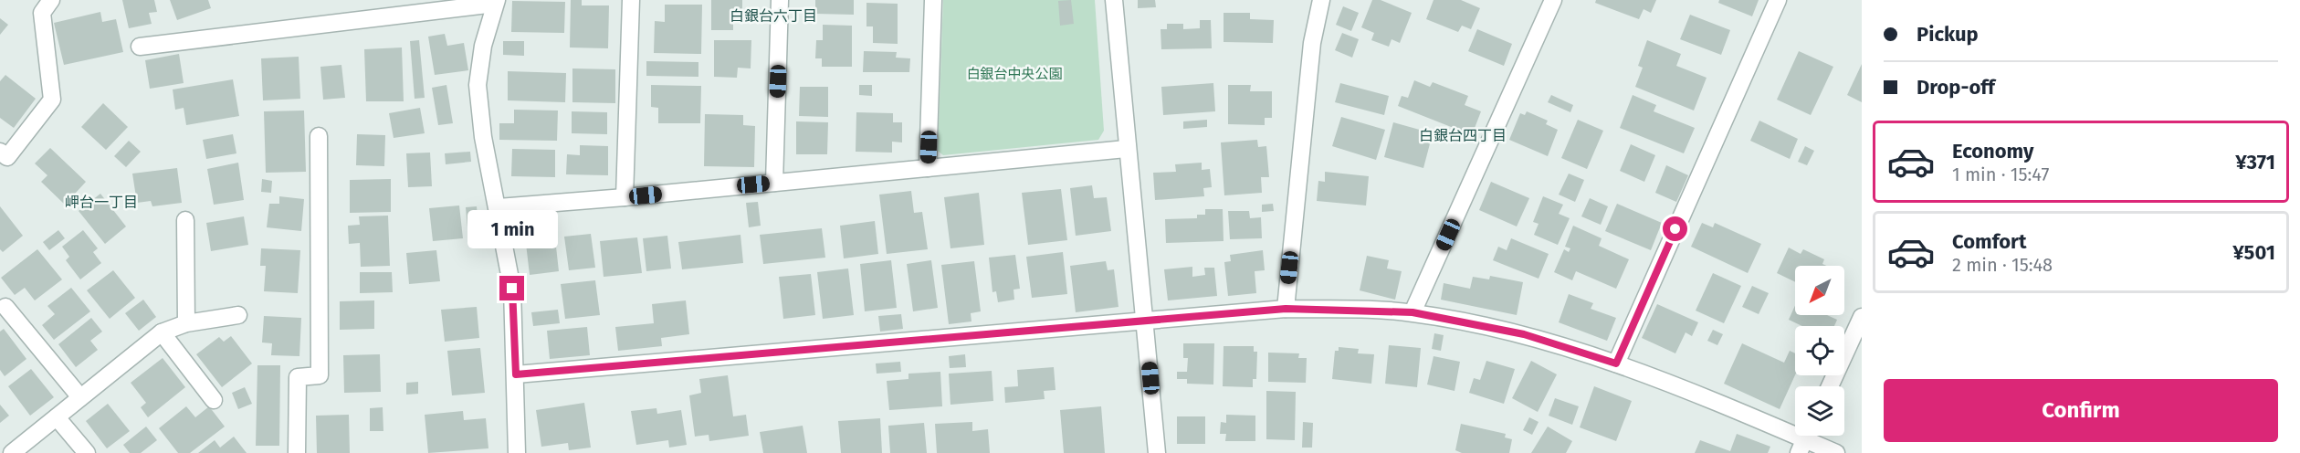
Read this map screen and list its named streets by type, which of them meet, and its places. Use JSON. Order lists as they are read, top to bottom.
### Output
{
  "districts": ["白銀台六丁目", "白銀台四丁目", "岬台一丁目"],
  "parks": ["白銀台中央公園"],
  "north": "bottom left",
  "page": {
    "banner": ["Pickup", "Drop-off"],
    "list": [
      {
        "name": "Economy",
        "note": "1 min · 15:47",
        "value": "¥371"
      },
      {
        "name": "Comfort",
        "note": "2 min · 15:48",
        "value": "¥501"
      }
    ],
    "bubble": "1 min",
    "buttons": "Confirm"
  }
}
